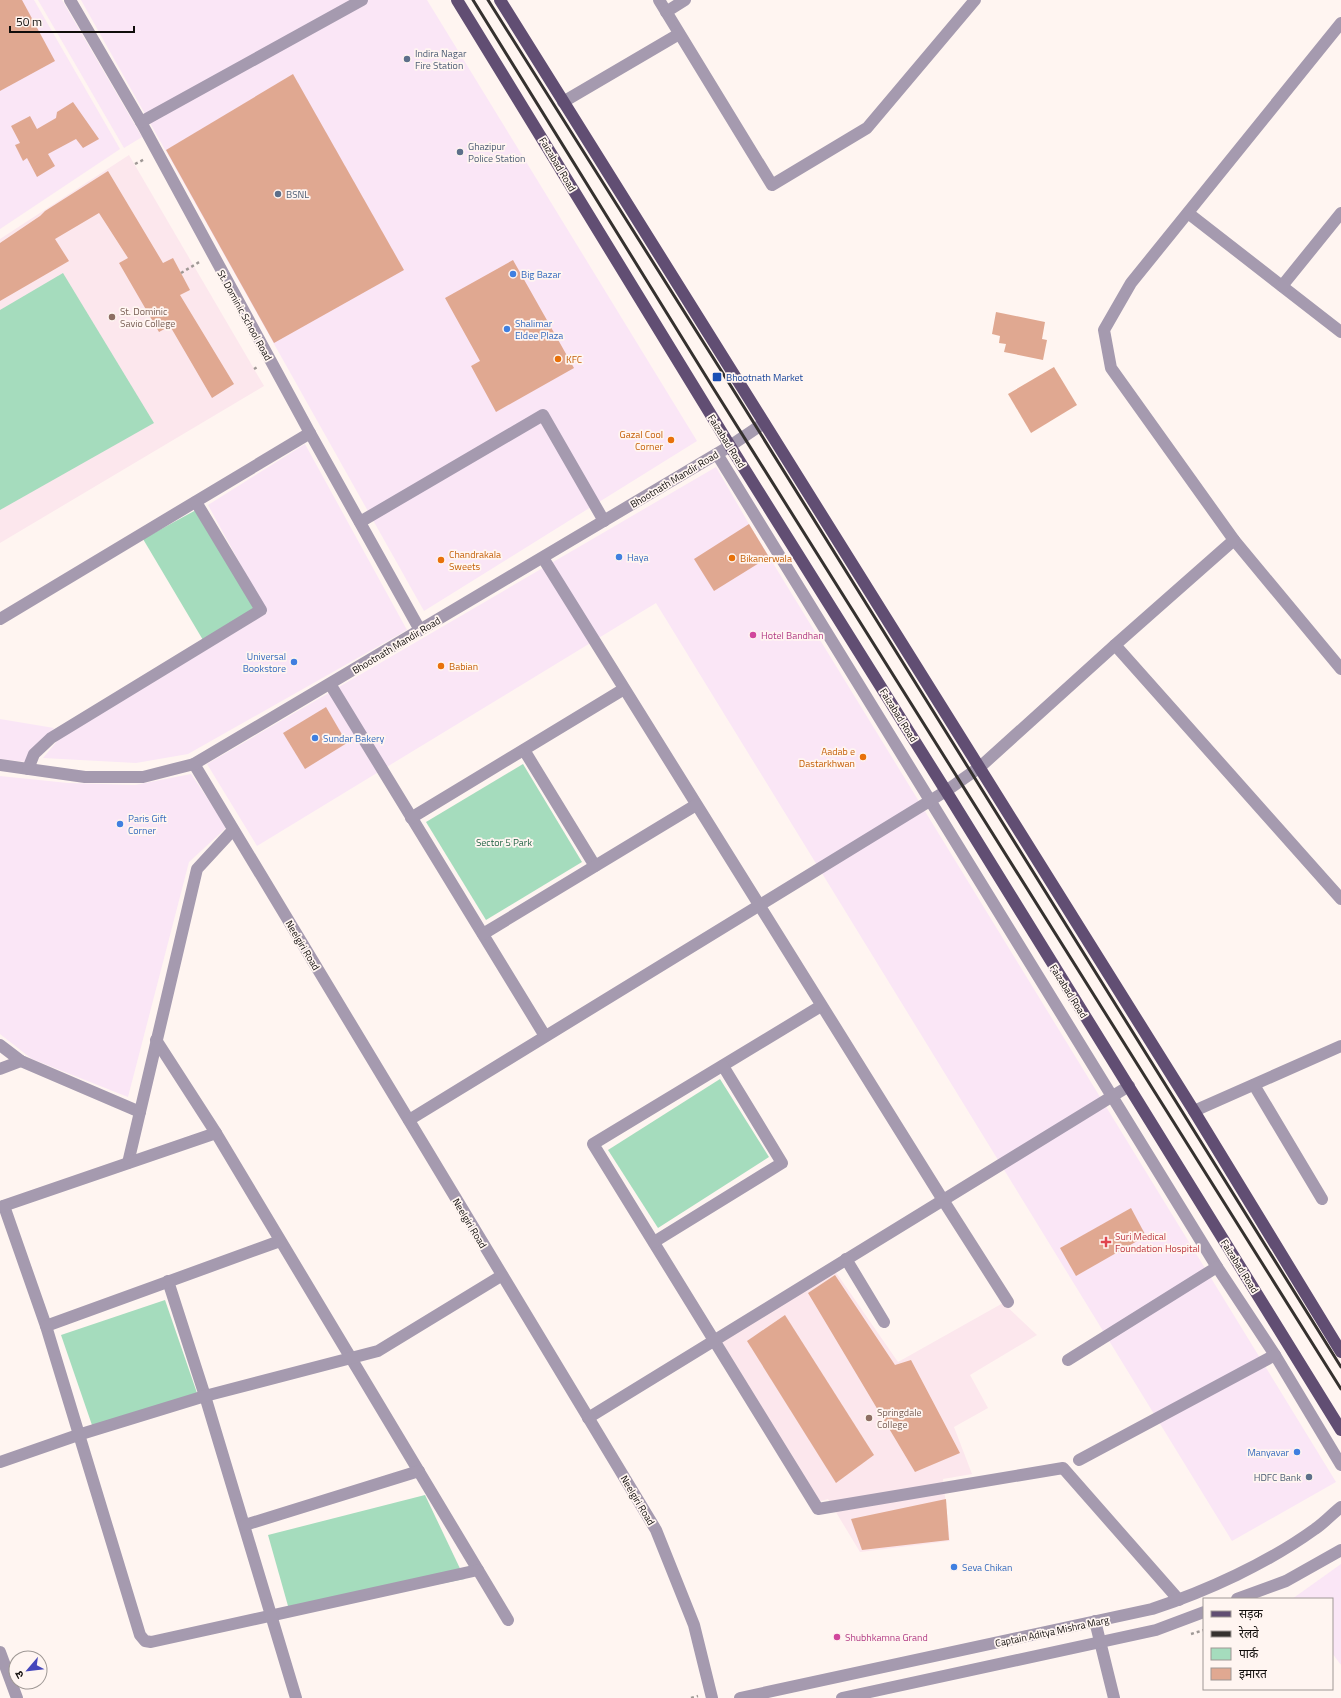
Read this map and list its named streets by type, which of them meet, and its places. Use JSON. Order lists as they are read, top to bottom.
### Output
{
  "streets": {
    "main road": ["Faizabad Road"],
    "street": [
      "St. Dominic School Road",
      "Bhootnath Mandir Road",
      "Neelgiri Road",
      "Captain Aditya Mishra Marg"
    ]
  },
  "crossings": [
    ["Faizabad Road", "Bhootnath Mandir Road"],
    ["St. Dominic School Road", "Bhootnath Mandir Road"],
    ["Bhootnath Mandir Road", "Neelgiri Road"]
  ],
  "parks": ["Sector 5 Park"],
  "places": {
    "other": [
      "Indira Nagar Fire Station",
      "Ghazipur Police Station",
      "BSNL",
      "Big Bazar",
      "St. Dominic Savio College",
      "Shalimar Eldee Plaza",
      "KFC",
      "Gazal Cool Corner",
      "Haya",
      "Bikanerwala",
      "Chandrakala Sweets",
      "Hotel Bandhan",
      "Universal Bookstore",
      "Babian",
      "Sundar Bakery",
      "Aadab e Dastarkhwan",
      "Paris Gift Corner",
      "Springdale College",
      "Manyavar",
      "HDFC Bank",
      "Seva Chikan",
      "Shubhkamna Grand"
    ],
    "transit": ["Bhootnath Market"],
    "health": ["Suri Medical Foundation Hospital"]
  },
  "legend": [
    "सड़क",
    "रेलवे",
    "पार्क",
    "इमारत"
  ],
  "scale_bar": "50 m",
  "north": "bottom left"
}
